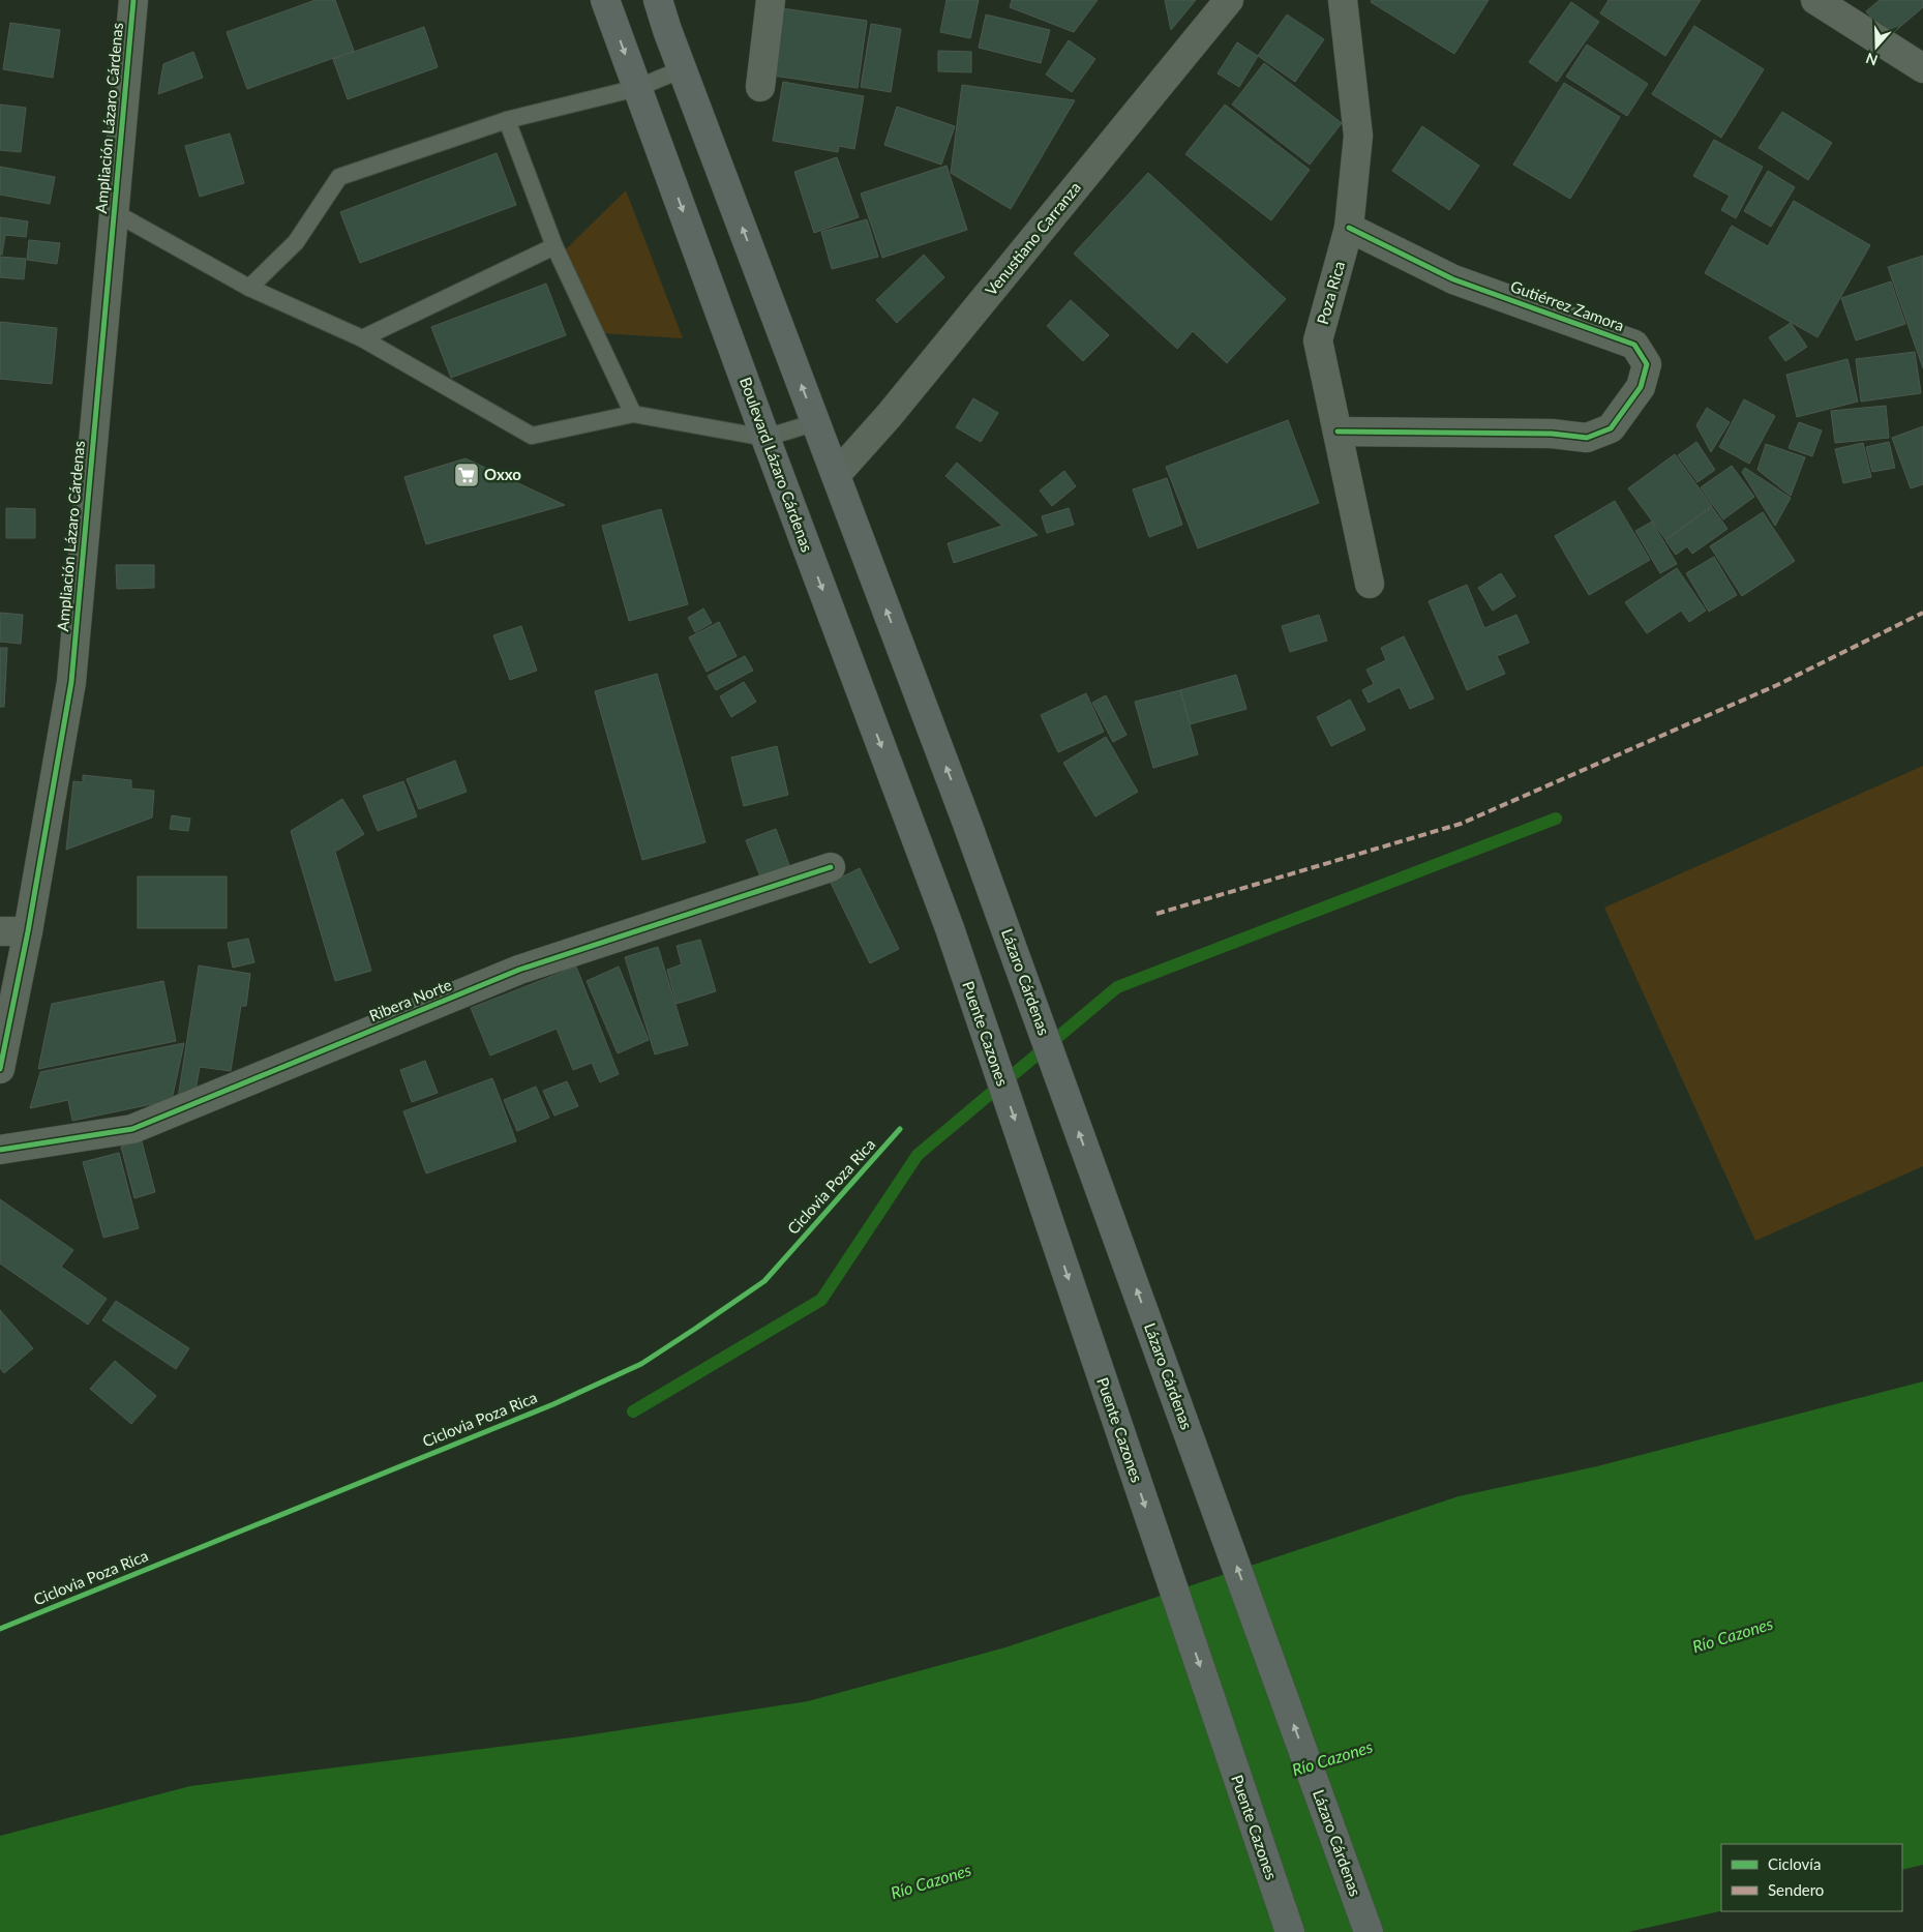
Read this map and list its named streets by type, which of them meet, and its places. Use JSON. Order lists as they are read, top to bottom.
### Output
{
  "streets": {
    "main road": ["Boulevard Lázaro Cárdenas", "Lázaro Cárdenas", "Puente Cazones"],
    "street": [
      "Ampliación Lázaro Cárdenas",
      "Venustiano Carranza",
      "Poza Rica",
      "Gutiérrez Zamora",
      "Ribera Norte"
    ],
    "cycle path": ["Ciclovia Poza Rica"]
  },
  "crossings": [
    ["Venustiano Carranza", "Lázaro Cárdenas"],
    ["Poza Rica", "Gutiérrez Zamora"],
    ["Boulevard Lázaro Cárdenas", "Puente Cazones"]
  ],
  "one_way": ["Lázaro Cárdenas", "Puente Cazones"],
  "water": ["Río Cazones"],
  "places": {
    "supermarket": ["Oxxo"]
  },
  "legend": ["Ciclovía", "Sendero"],
  "north": "bottom"
}
